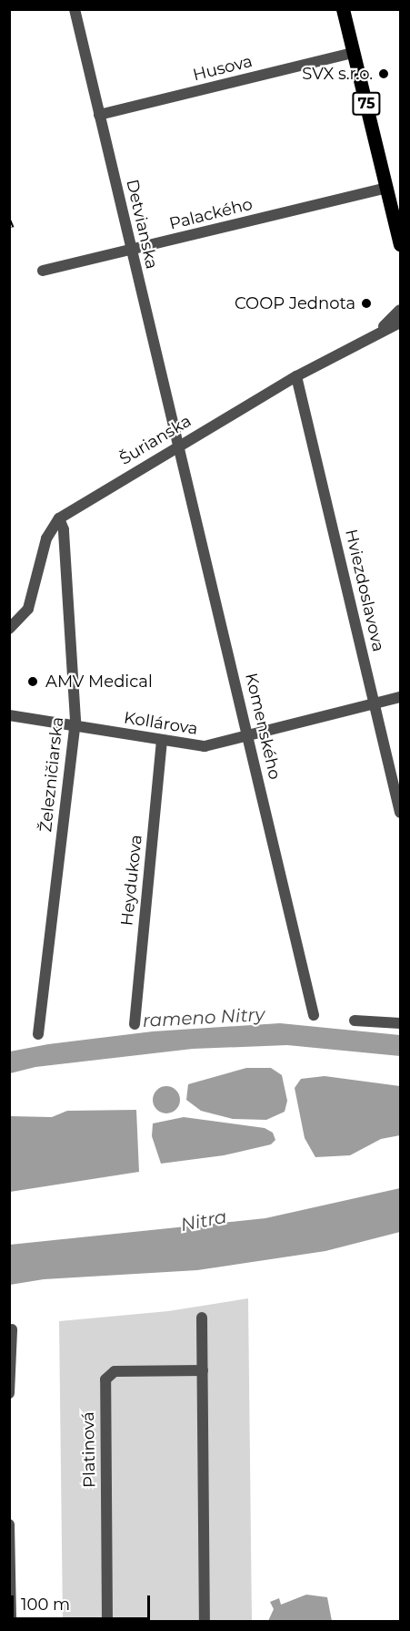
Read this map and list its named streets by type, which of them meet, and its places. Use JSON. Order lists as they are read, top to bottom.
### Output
{
  "streets": {
    "main road": ["75"],
    "street": [
      "Husova",
      "Palackého",
      "Detvianska",
      "Šurianska",
      "Hviezdoslavova",
      "Kollárova",
      "Komenského",
      "Železničiarska",
      "Heydukova",
      "Platinová"
    ]
  },
  "crossings": [
    ["Husova", "75"],
    ["Husova", "Detvianska"],
    ["75", "Palackého"],
    ["Palackého", "Detvianska"],
    ["Detvianska", "Šurianska"],
    ["Detvianska", "Komenského"],
    ["Šurianska", "Hviezdoslavova"],
    ["Šurianska", "Komenského"],
    ["Šurianska", "Železničiarska"],
    ["Hviezdoslavova", "Kollárova"],
    ["Kollárova", "Komenského"],
    ["Kollárova", "Železničiarska"],
    ["Kollárova", "Heydukova"]
  ],
  "water": ["rameno Nitry", "Nitra"],
  "places": ["SVX s.r.o.", "COOP Jednota", "AMV Medical"],
  "scale_bar": "100 m"
}
